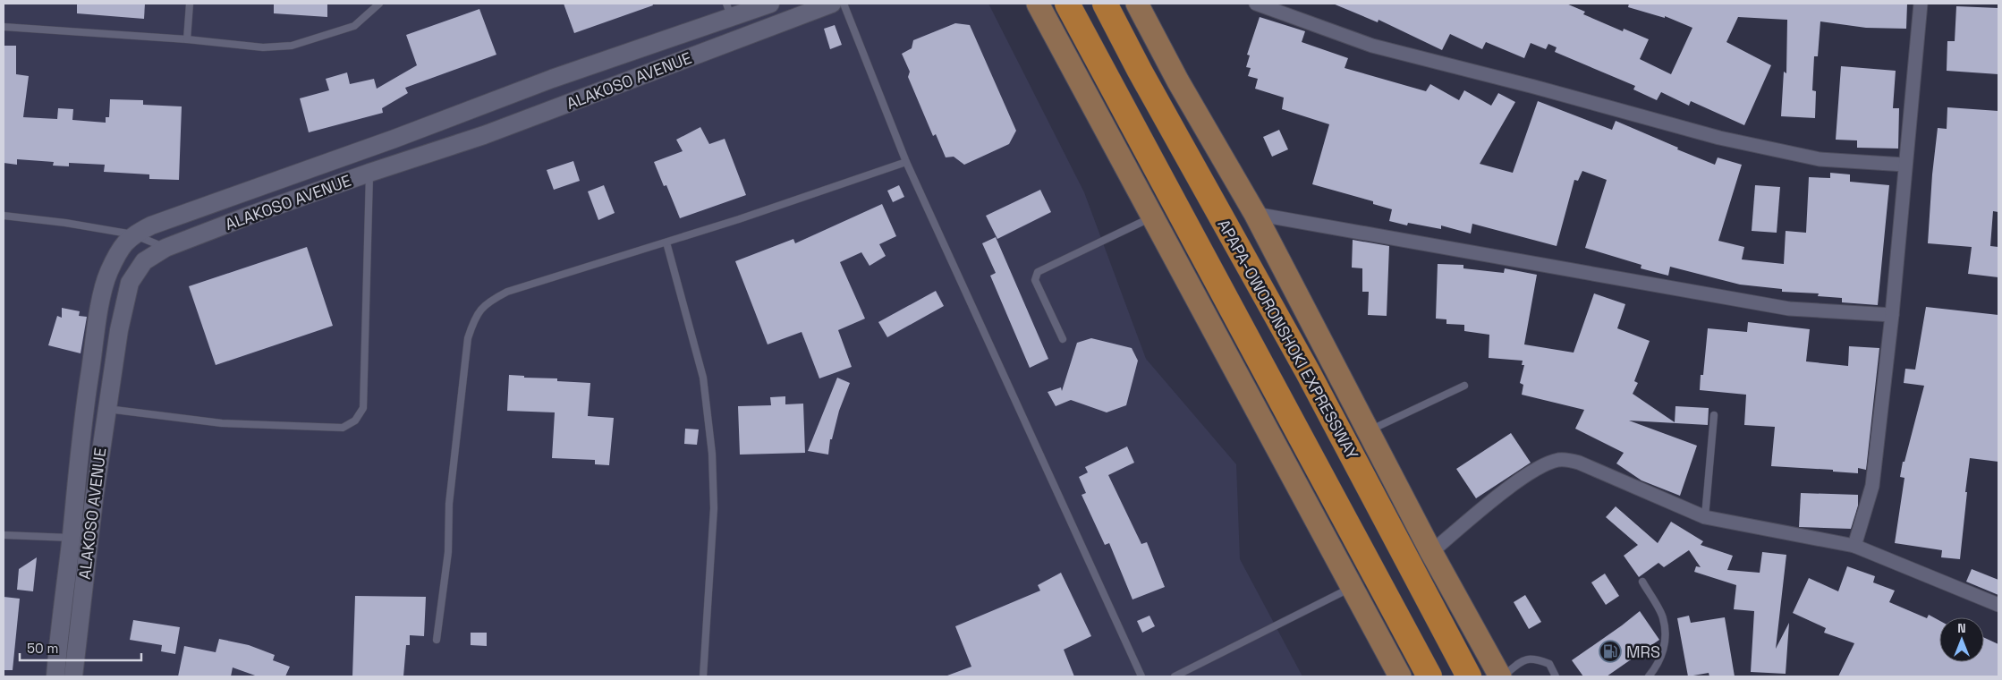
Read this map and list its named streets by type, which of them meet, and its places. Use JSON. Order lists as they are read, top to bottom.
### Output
{
  "streets": {
    "highway": ["APAPA-OWORONSHOKI EXPRESSWAY"],
    "street": ["ALAKOSO AVENUE"]
  },
  "places": {
    "fuel station": ["MRS"]
  },
  "scale_bar": "50 m",
  "north": "top"
}
